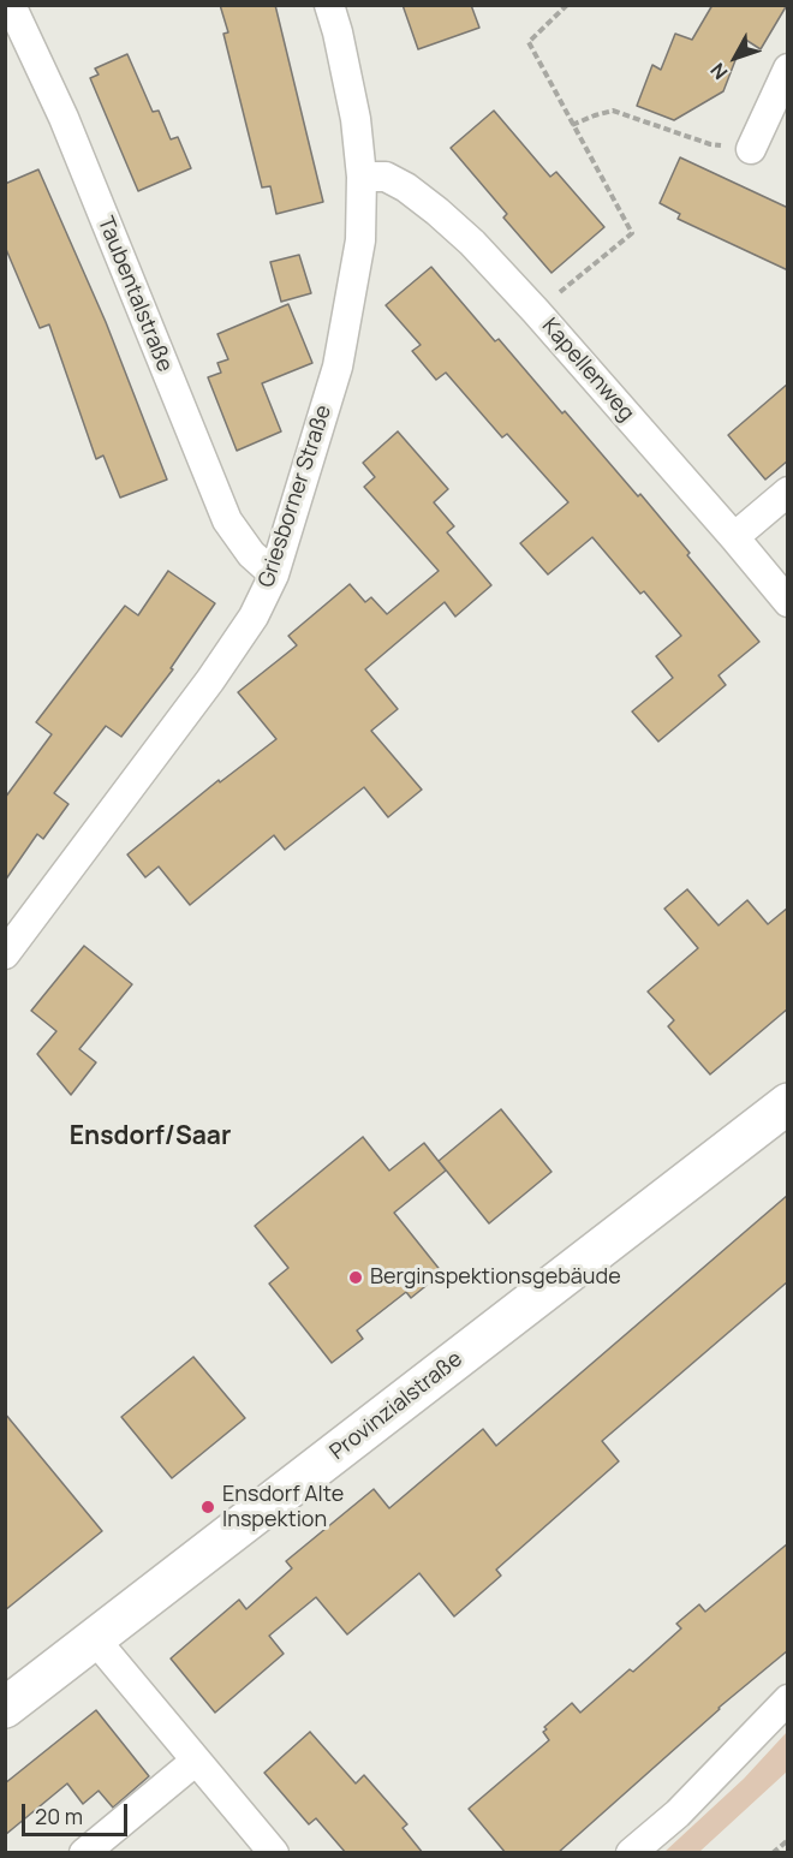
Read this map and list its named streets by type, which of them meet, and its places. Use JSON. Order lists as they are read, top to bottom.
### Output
{
  "streets": {
    "main road": ["Provinzialstraße"],
    "street": ["Taubentalstraße", "Kapellenweg", "Griesborner Straße"]
  },
  "crossings": [
    ["Taubentalstraße", "Griesborner Straße"],
    ["Kapellenweg", "Griesborner Straße"]
  ],
  "districts": ["Ensdorf/Saar"],
  "places": ["Berginspektionsgebäude", "Ensdorf Alte Inspektion"],
  "scale_bar": "20 m",
  "north": "bottom left"
}
